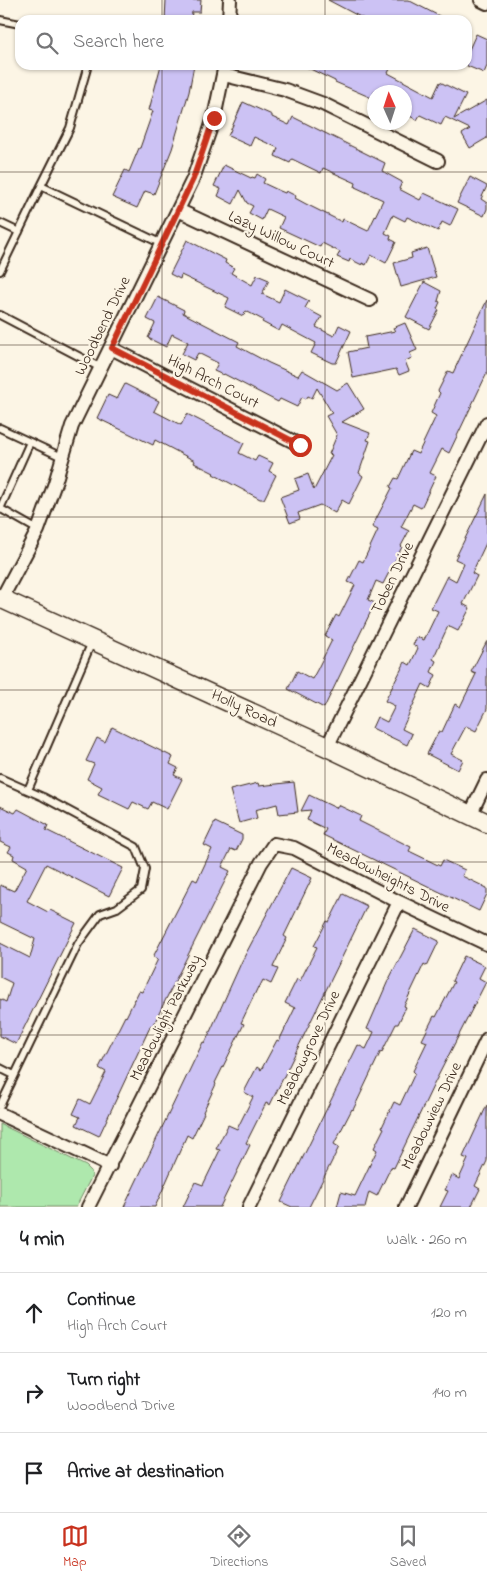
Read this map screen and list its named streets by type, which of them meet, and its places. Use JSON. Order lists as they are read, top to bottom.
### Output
{
  "streets": {
    "main road": ["Holly Road"],
    "street": [
      "Lazy Willow Court",
      "Woodbend Drive",
      "High Arch Court",
      "Toben Drive",
      "Meadowheights Drive",
      "Meadowlight Parkway",
      "Meadowgrove Drive",
      "Meadowview Drive"
    ]
  },
  "crossings": [
    ["Lazy Willow Court", "Woodbend Drive"],
    ["Woodbend Drive", "High Arch Court"],
    ["Woodbend Drive", "Holly Road"],
    ["Toben Drive", "Holly Road"],
    ["Meadowheights Drive", "Meadowlight Parkway"],
    ["Meadowheights Drive", "Meadowgrove Drive"]
  ],
  "north": "top",
  "page": {
    "search": "Search here",
    "heading": ["4 min", "Walk · 260 m"],
    "list": [
      ["Continue", "High Arch Court", "120 m"],
      ["Turn right", "Woodbend Drive", "140 m"],
      "Arrive at destination"
    ],
    "nav": ["Map", "Directions", "Saved"]
  }
}
